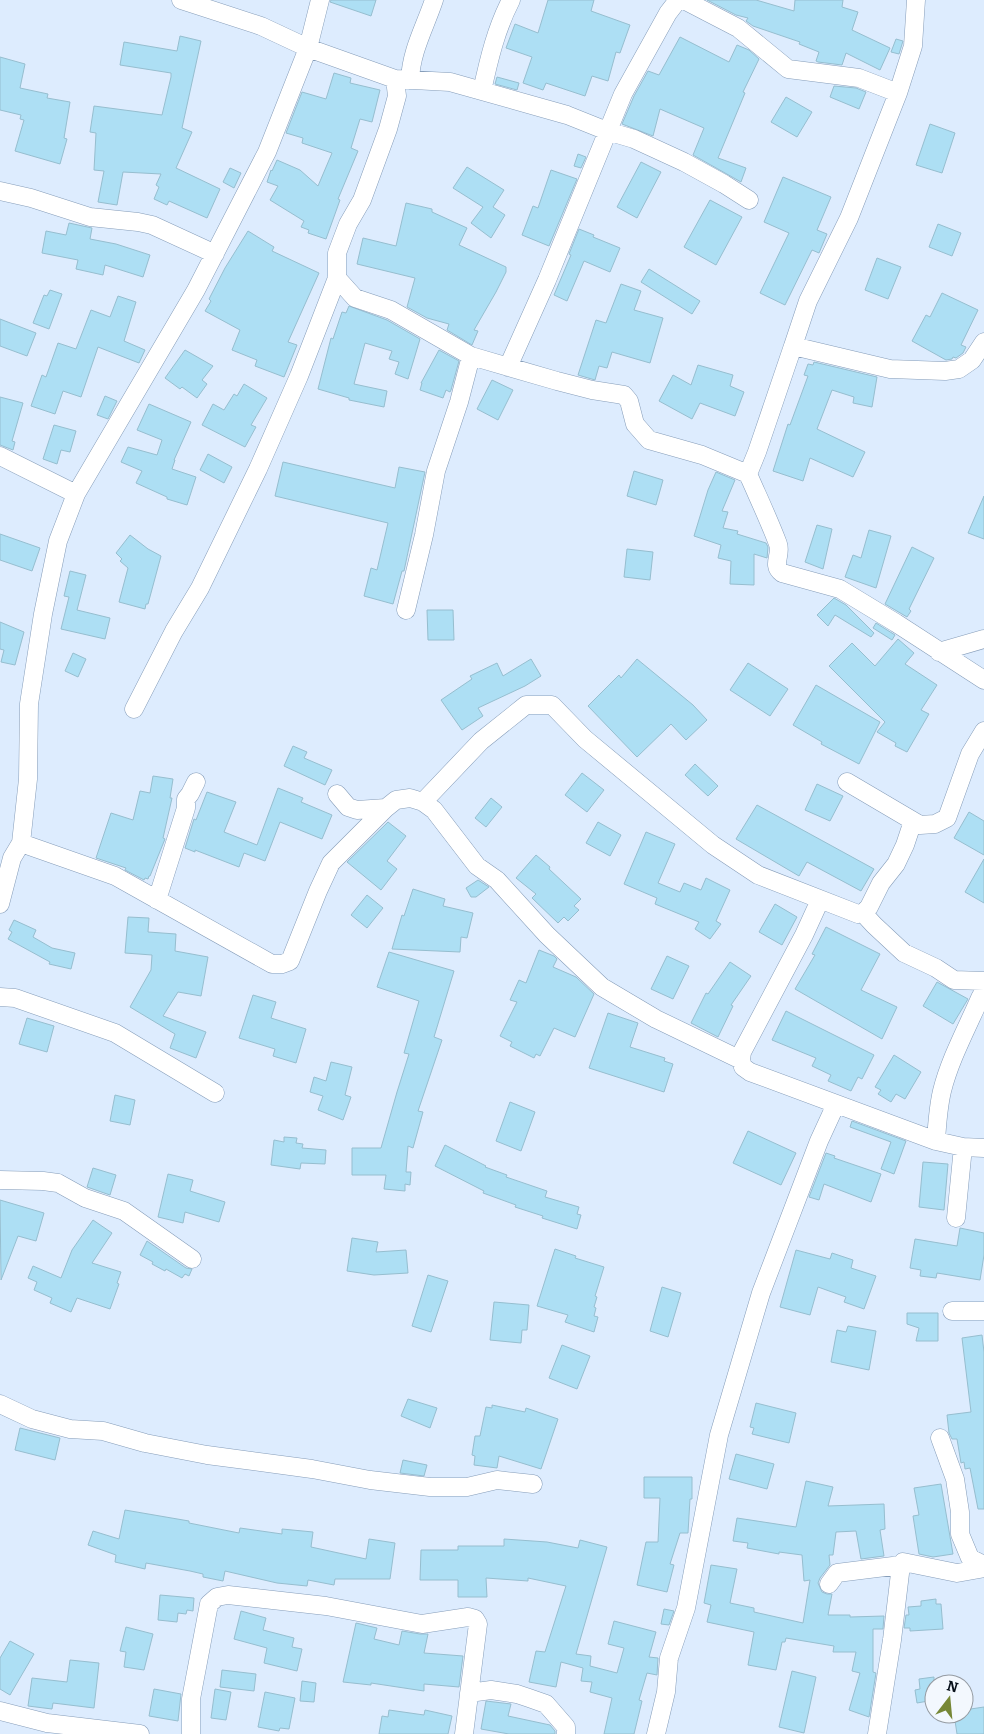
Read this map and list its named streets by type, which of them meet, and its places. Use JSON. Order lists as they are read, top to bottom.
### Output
{
  "north": "top"
}
